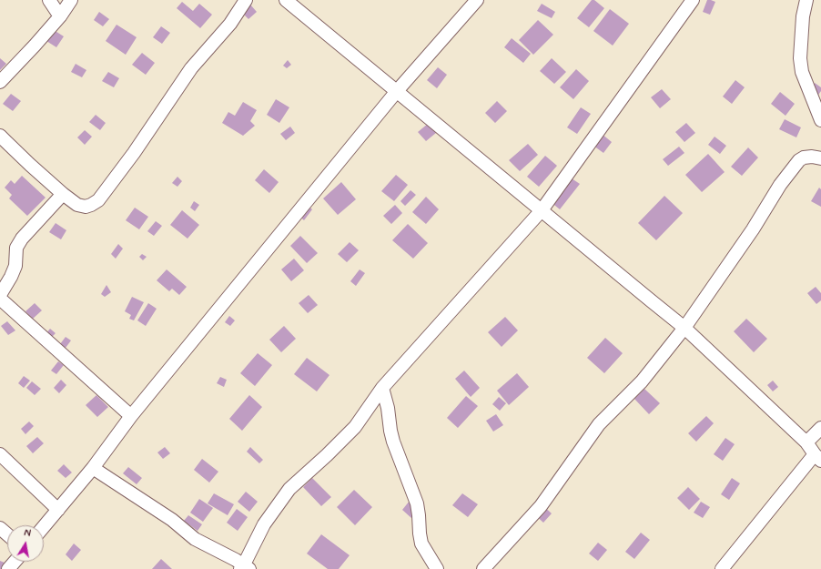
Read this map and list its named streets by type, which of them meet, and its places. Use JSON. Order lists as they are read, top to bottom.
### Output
{
  "north": "top"
}
